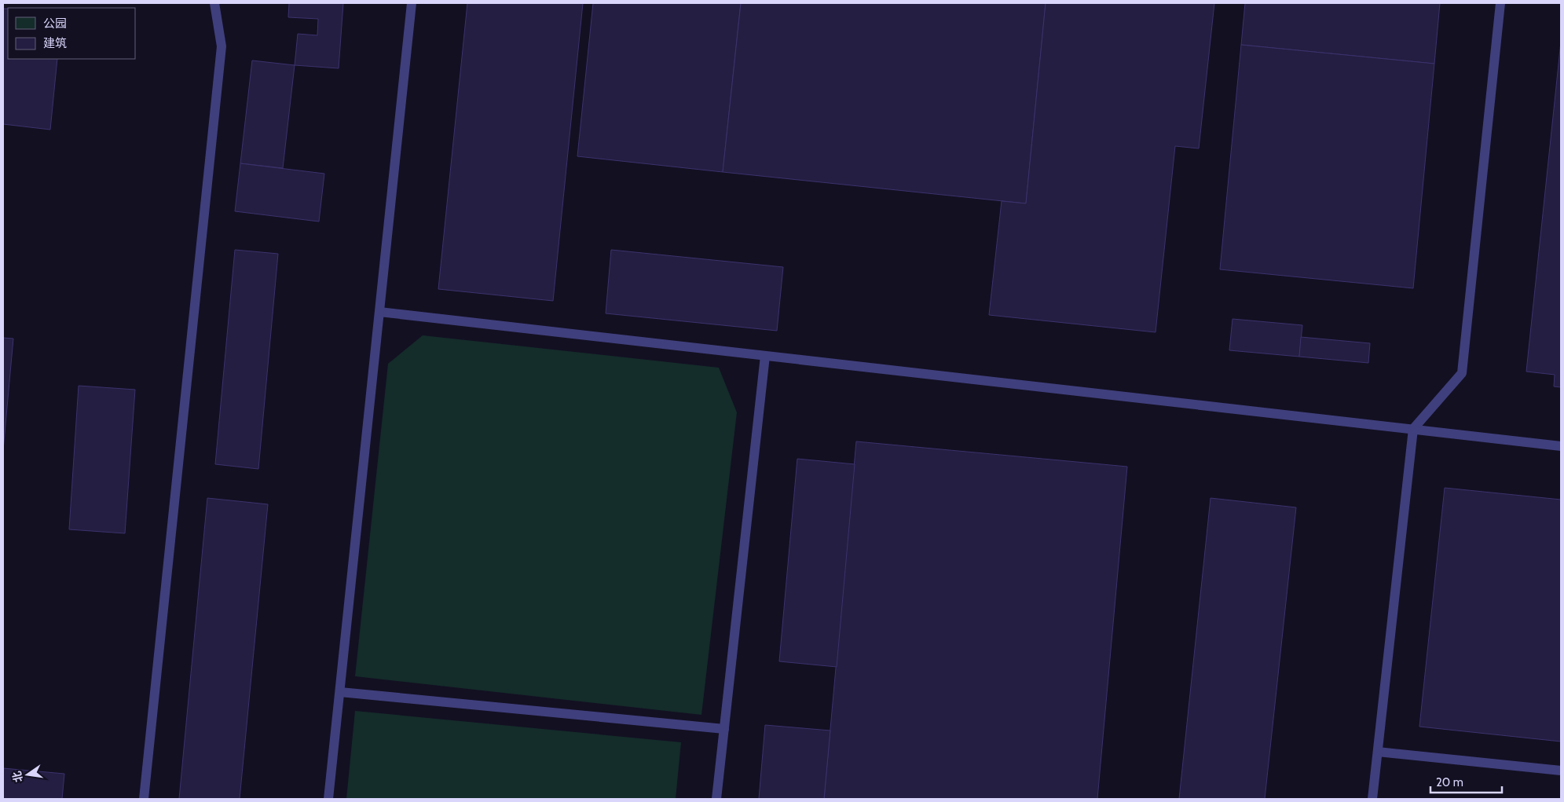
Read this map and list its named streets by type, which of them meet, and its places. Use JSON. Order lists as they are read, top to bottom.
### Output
{
  "legend": ["公园", "建筑"],
  "scale_bar": "20 m",
  "north": "left"
}
